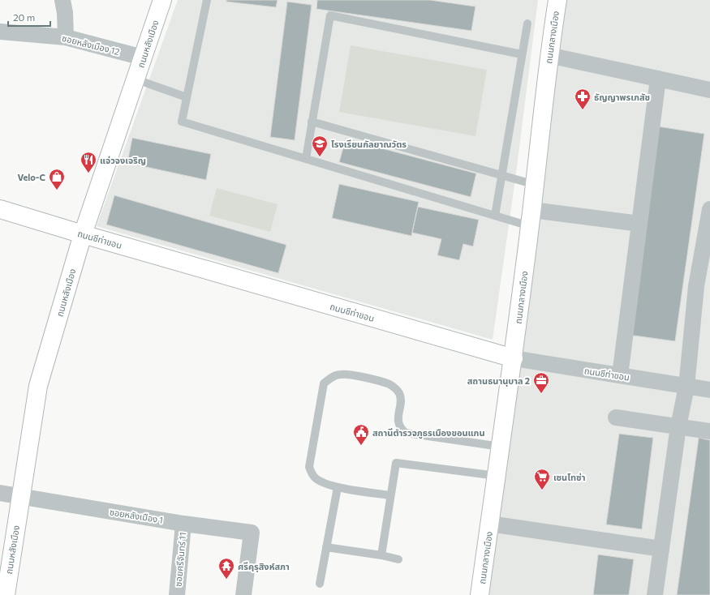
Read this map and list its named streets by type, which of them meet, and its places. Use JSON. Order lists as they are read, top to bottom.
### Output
{
  "streets": {
    "street": [
      "ถนนกลางเมือง",
      "ถนนหลังเมือง",
      "ซอยหลังเมือง 12",
      "ถนนชีท่าขอน",
      "ซอยหลังเมือง 1",
      "ซอยศรีจันทร์ 11"
    ]
  },
  "crossings": [
    ["ถนนกลางเมือง", "ถนนชีท่าขอน"],
    ["ถนนหลังเมือง", "ซอยหลังเมือง 12"],
    ["ถนนหลังเมือง", "ถนนชีท่าขอน"],
    ["ถนนหลังเมือง", "ซอยหลังเมือง 1"],
    ["ซอยหลังเมือง 1", "ซอยศรีจันทร์ 11"]
  ],
  "places": {
    "pharmacy": ["ธัญญาพรเภสัช"],
    "school or university": ["โรงเรียนกัลยาณวัตร"],
    "restaurant": ["แจ่วจงเจริญ"],
    "shop": ["Velo-C"],
    "office": ["สถานธนานุบาล 2"],
    "public building": ["สถานีตำรวจภูธรเมืองขอนแกน"],
    "supermarket": ["เซนโทซ่า"],
    "temple": ["ศรีคุรุสิงห์สภา"]
  },
  "scale_bar": "20 m"
}
